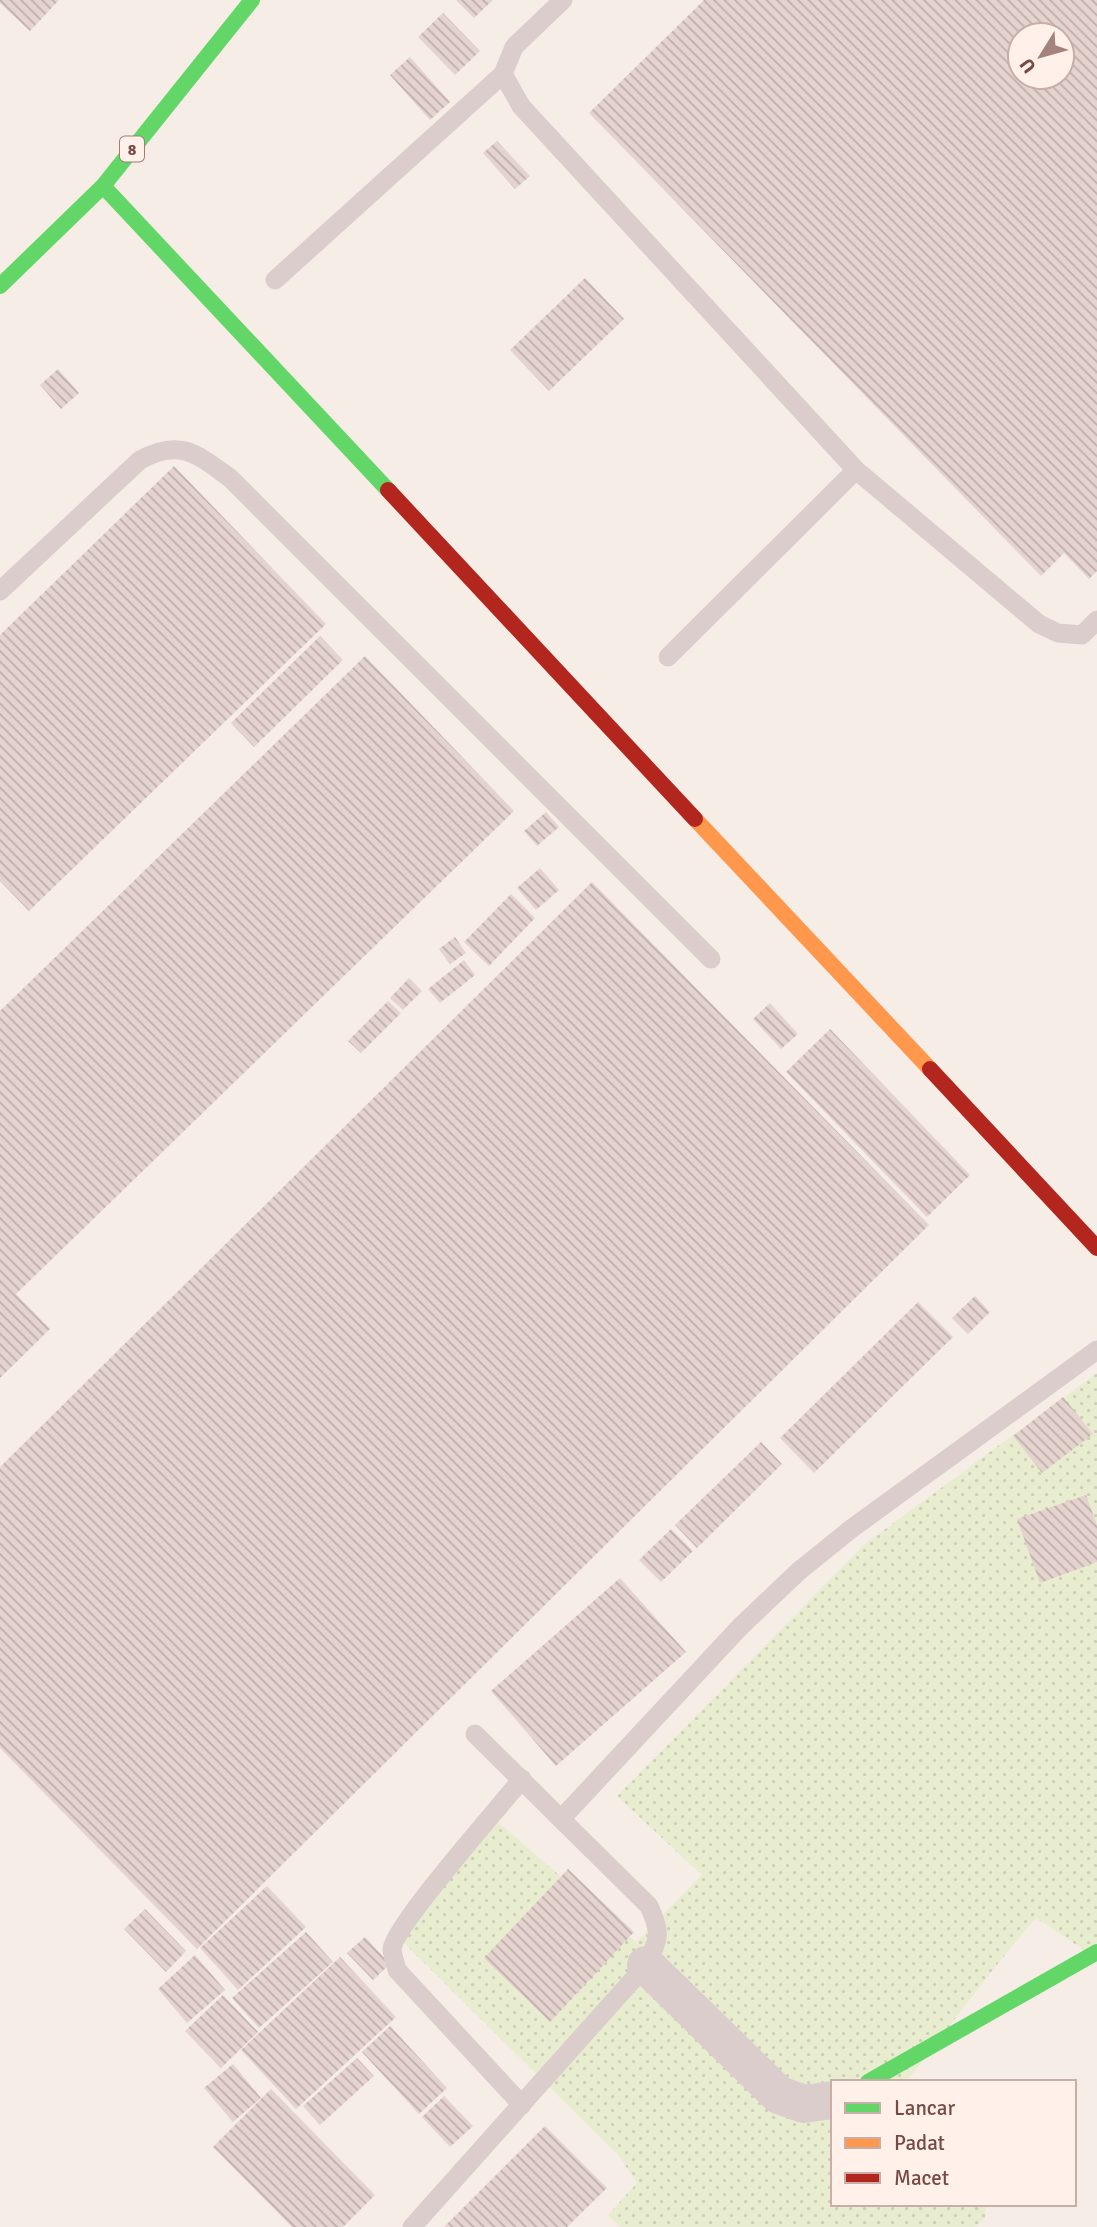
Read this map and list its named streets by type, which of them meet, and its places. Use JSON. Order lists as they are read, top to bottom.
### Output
{
  "streets": {
    "main road": ["8"]
  },
  "legend": ["Lancar", "Padat", "Macet"],
  "north": "bottom left"
}
